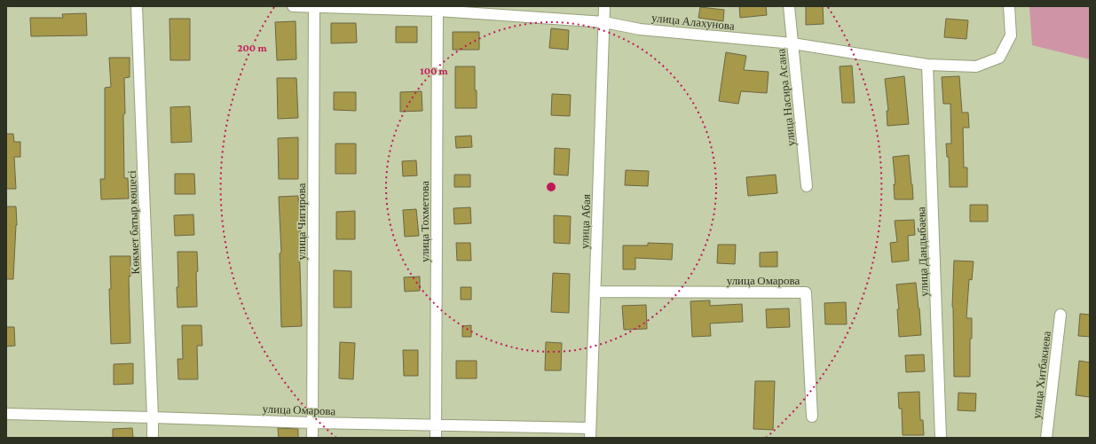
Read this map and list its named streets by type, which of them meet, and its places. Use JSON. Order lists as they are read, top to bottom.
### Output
{
  "streets": {
    "street": [
      "улица Алахунова",
      "улица Насира Асана",
      "улица Чигирова",
      "улица Тохметова",
      "улица Абая",
      "Көкмет батыр көшесі",
      "улица Дандыбаева",
      "улица Омарова",
      "улица Хитбакиева"
    ]
  },
  "crossings": [
    ["улица Алахунова", "улица Насира Асана"],
    ["улица Алахунова", "улица Чигирова"],
    ["улица Алахунова", "улица Тохметова"],
    ["улица Алахунова", "улица Абая"],
    ["улица Алахунова", "улица Дандыбаева"],
    ["улица Чигирова", "улица Омарова"],
    ["улица Тохметова", "улица Омарова"],
    ["улица Абая", "улица Омарова"],
    ["Көкмет батыр көшесі", "улица Омарова"]
  ],
  "rings": ["200 m", "100 m"]
}
